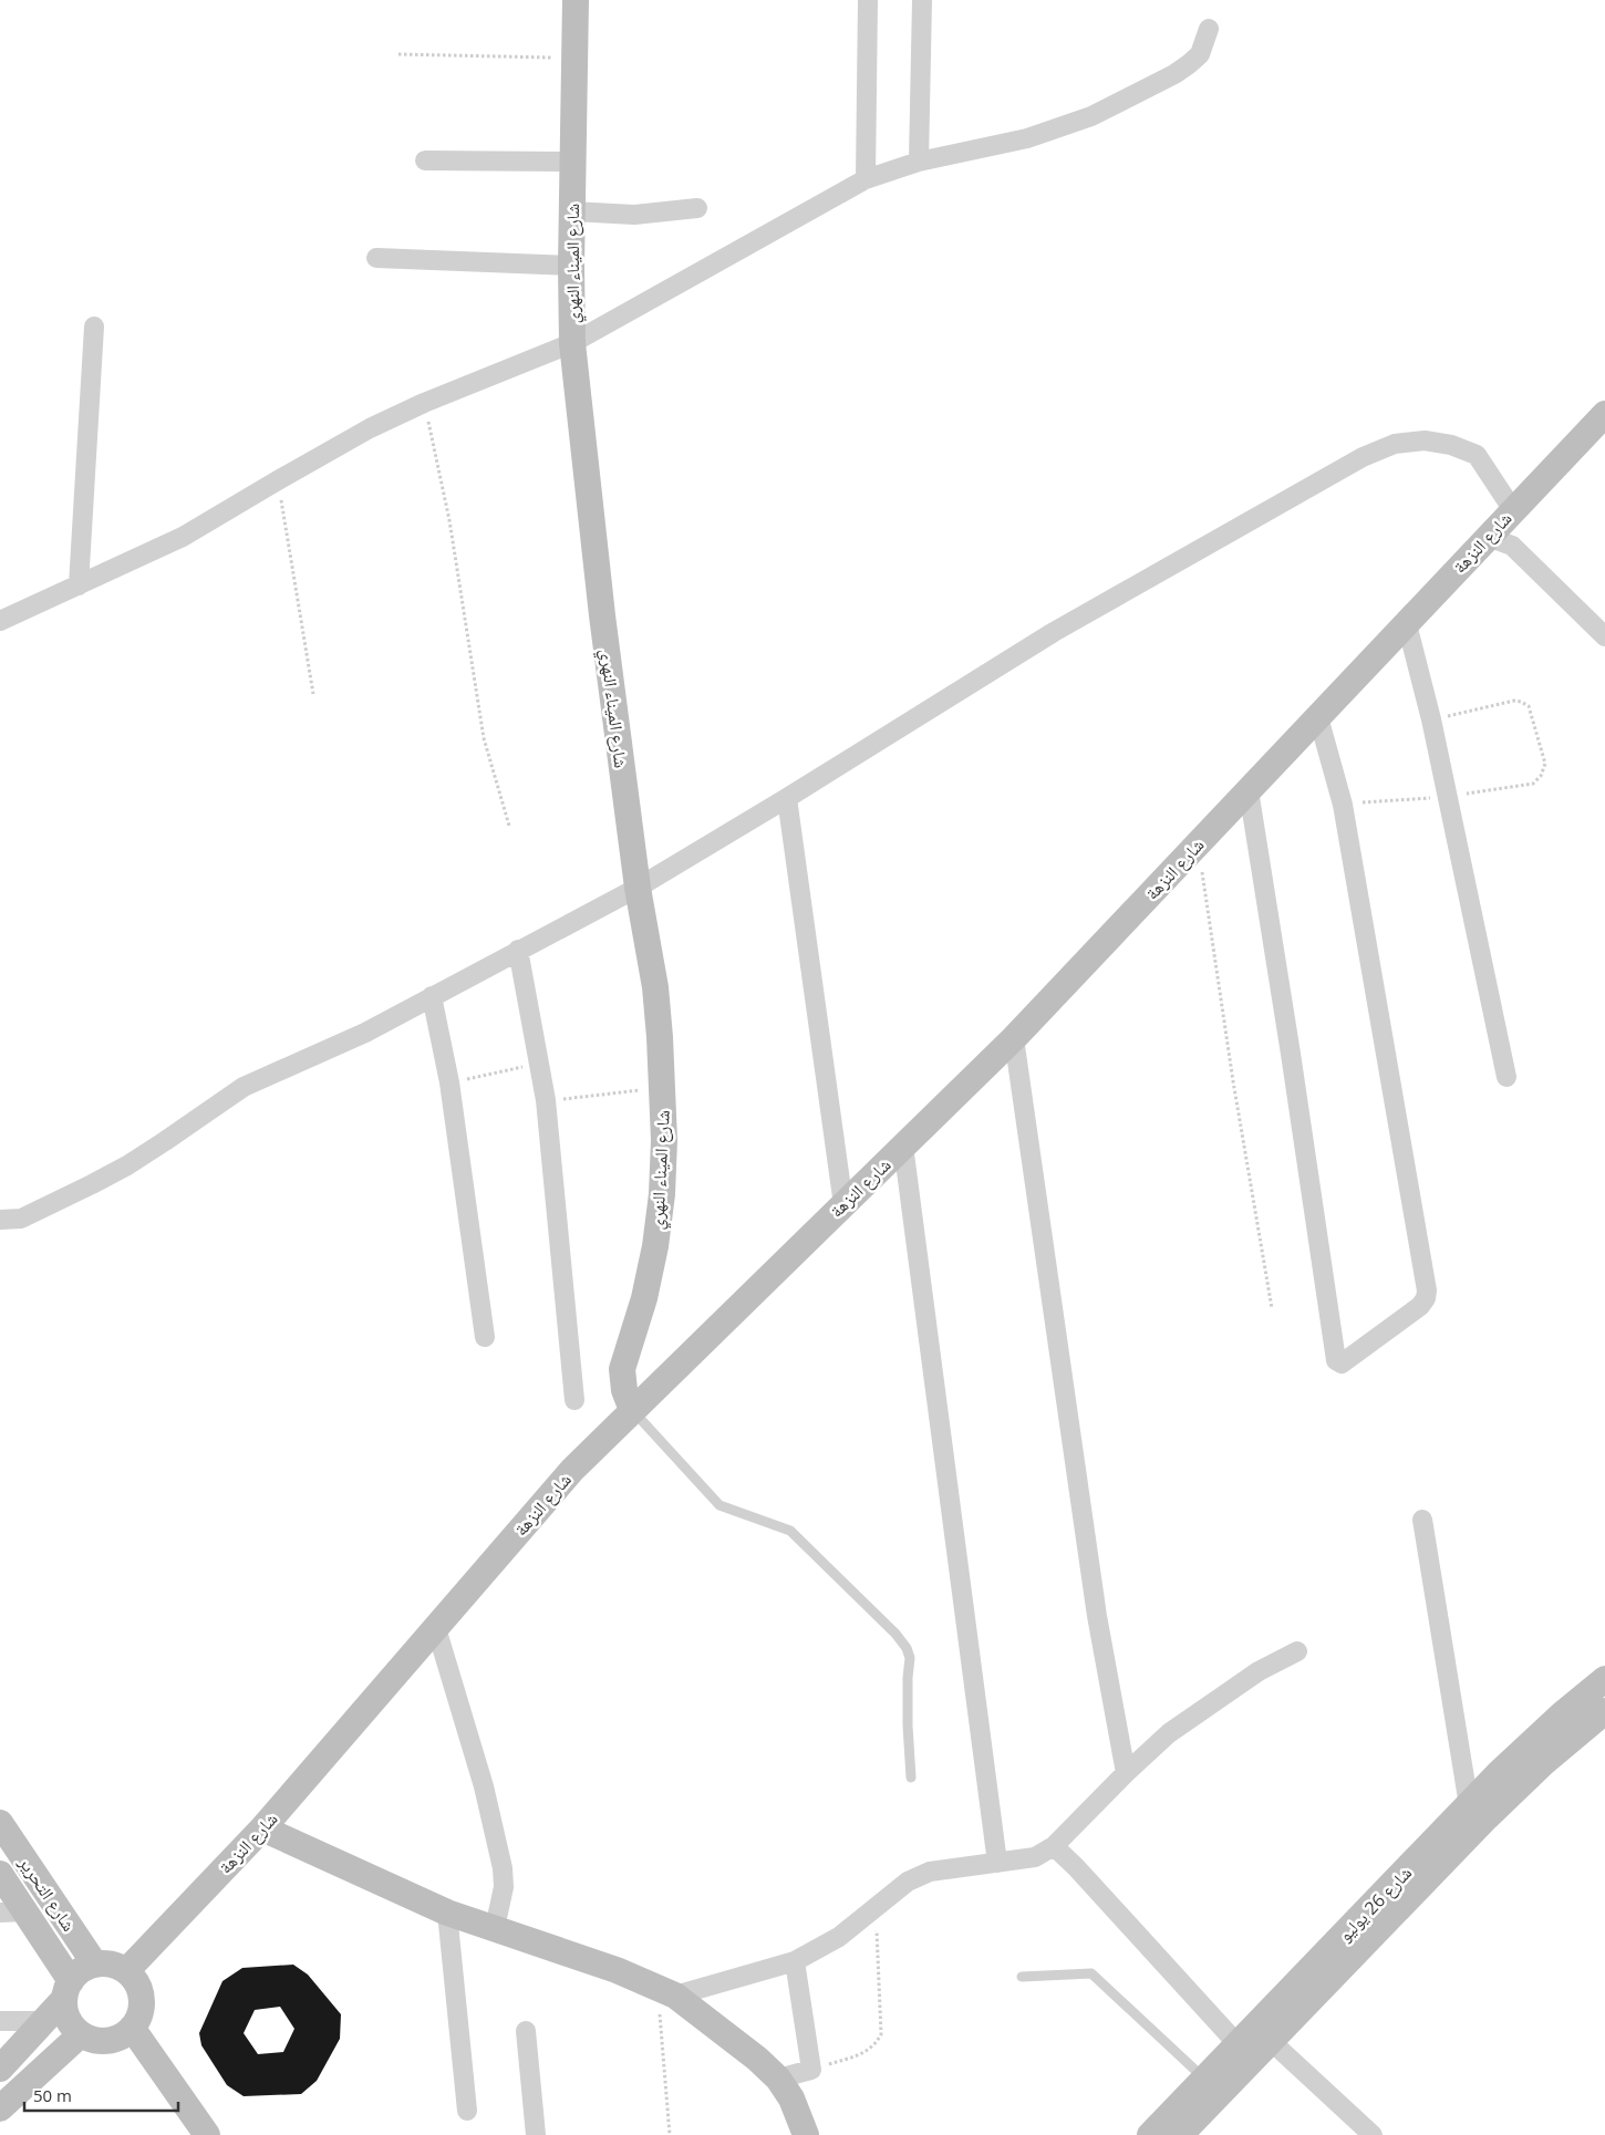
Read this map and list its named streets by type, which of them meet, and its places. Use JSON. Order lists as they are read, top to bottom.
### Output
{
  "streets": {
    "main road": [
      "شارع الميناء النهري",
      "شارع النزهة",
      "شارع التحرير",
      "شارع 26 يوليو"
    ]
  },
  "crossings": [
    ["شارع الميناء النهري", "شارع النزهة"],
    ["شارع النزهة", "شارع التحرير"]
  ],
  "scale_bar": "50 m"
}
